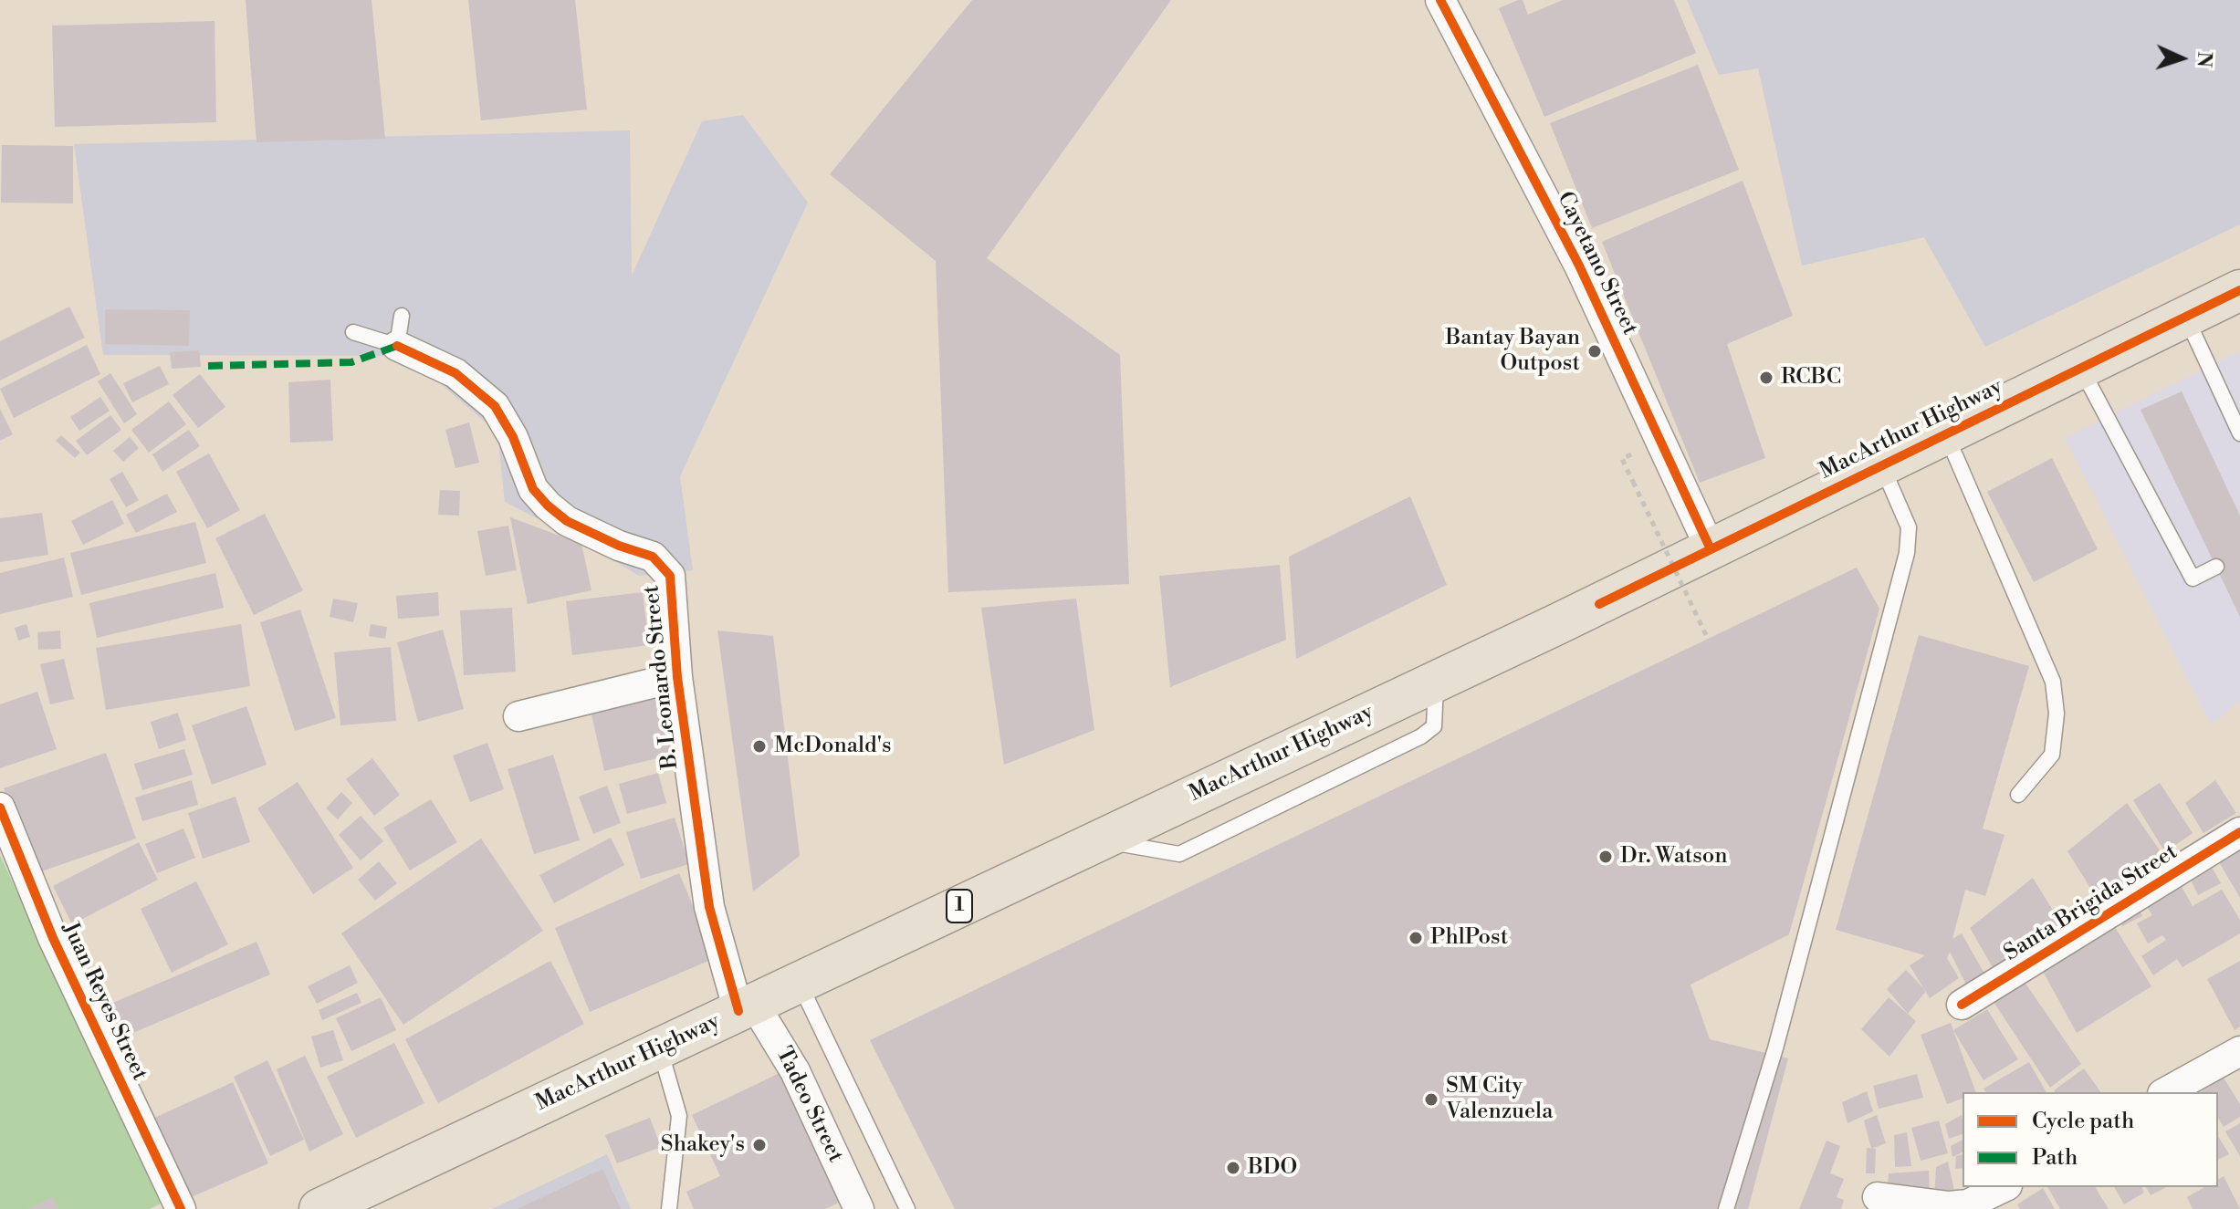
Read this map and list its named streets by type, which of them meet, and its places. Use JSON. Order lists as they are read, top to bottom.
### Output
{
  "streets": {
    "highway": ["MacArthur Highway", "1"],
    "street": [
      "Cayetano Street",
      "B. Leonardo Street",
      "Santa Brigida Street",
      "Juan Reyes Street",
      "Tadeo Street"
    ]
  },
  "crossings": [
    ["Cayetano Street", "MacArthur Highway"],
    ["MacArthur Highway", "B. Leonardo Street"],
    ["MacArthur Highway", "Tadeo Street"],
    ["B. Leonardo Street", "Tadeo Street"]
  ],
  "places": [
    "Bantay Bayan Outpost",
    "RCBC",
    "McDonald's",
    "Dr. Watson",
    "PhlPost",
    "SM City Valenzuela",
    "Shakey's",
    "BDO"
  ],
  "legend": ["Cycle path", "Path"],
  "north": "right"
}
